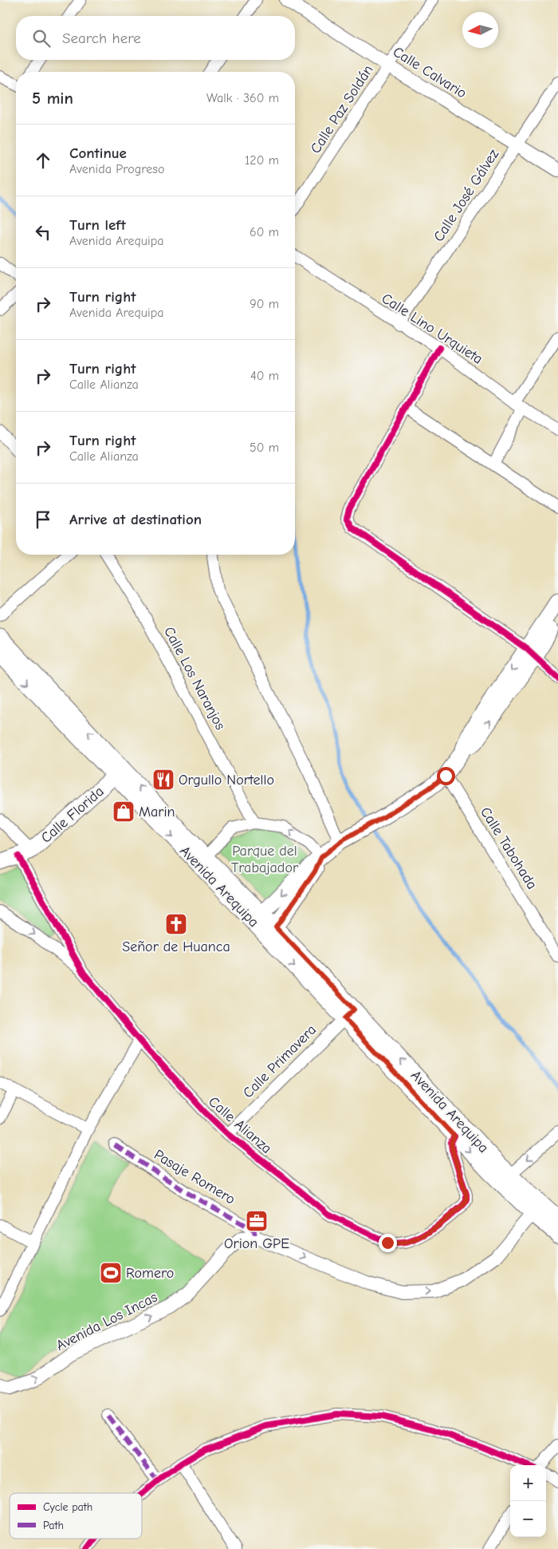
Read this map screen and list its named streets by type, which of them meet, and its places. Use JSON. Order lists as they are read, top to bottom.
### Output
{
  "streets": {
    "main road": ["Calle Florida", "Avenida Arequipa"],
    "street": [
      "Calle Calvario",
      "Calle Paz Soldán",
      "Calle José Gálvez",
      "Calle Lino Urquieta",
      "Calle Los Naranjos",
      "Calle Tabohada",
      "Calle Primavera",
      "Calle Alianza",
      "Pasaje Romero",
      "Avenida Los Incas"
    ]
  },
  "crossings": [
    ["Calle Calvario", "Calle Paz Soldán"],
    ["Calle Calvario", "Calle José Gálvez"],
    ["Calle José Gálvez", "Calle Lino Urquieta"],
    ["Calle Florida", "Avenida Arequipa"],
    ["Calle Florida", "Calle Alianza"],
    ["Avenida Arequipa", "Calle Primavera"],
    ["Avenida Arequipa", "Calle Alianza"],
    ["Calle Primavera", "Calle Alianza"],
    ["Pasaje Romero", "Avenida Los Incas"]
  ],
  "one_way": ["Avenida Los Incas"],
  "parks": ["Parque del Trabajador"],
  "places": {
    "restaurant": ["Orgullo Nortello"],
    "shop": ["Marin"],
    "church": ["Señor de Huanca"],
    "office": ["Orion GPE"],
    "sports": ["Romero"]
  },
  "legend": ["Cycle path", "Path"],
  "north": "left",
  "page": {
    "search": "Search here",
    "heading": ["5 min", "Walk · 360 m"],
    "list": [
      ["Continue", "Avenida Progreso", "120 m"],
      ["Turn left", "Avenida Arequipa", "60 m"],
      ["Turn right", "Avenida Arequipa", "90 m"],
      ["Turn right", "Calle Alianza", "40 m"],
      ["Turn right", "Calle Alianza", "50 m"],
      "Arrive at destination"
    ],
    "map_buttons": ["+", "−"]
  }
}
